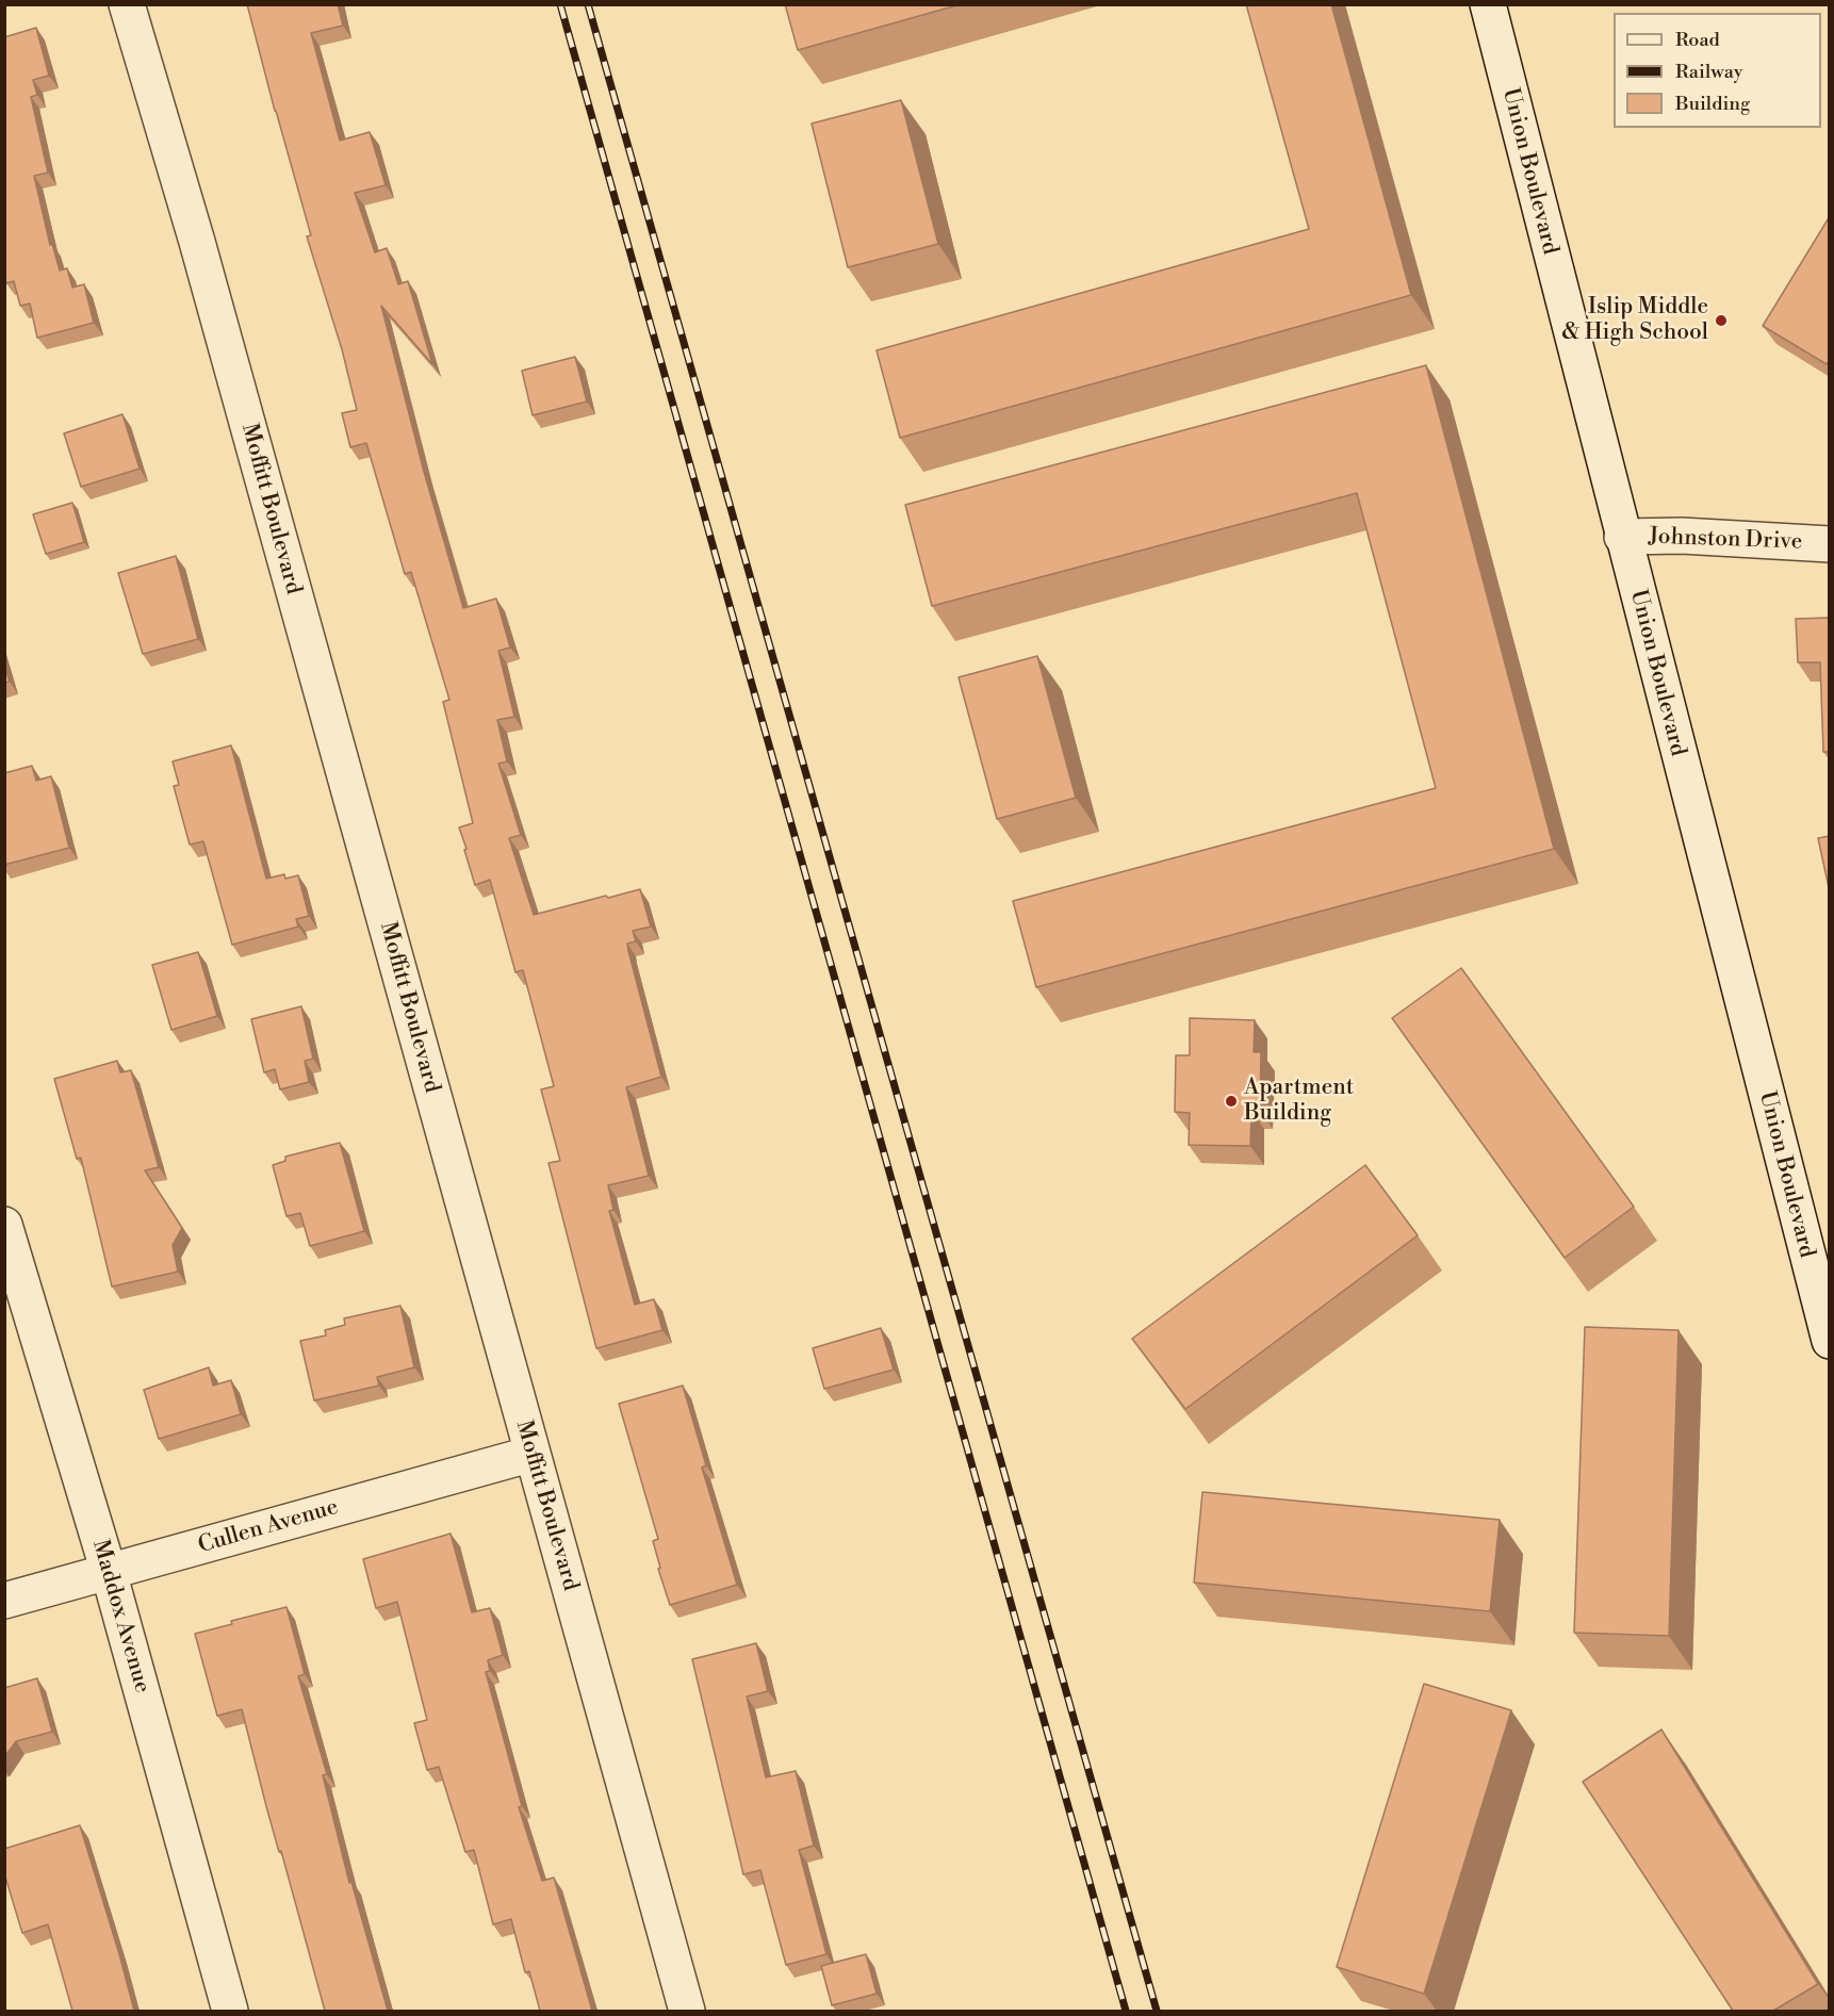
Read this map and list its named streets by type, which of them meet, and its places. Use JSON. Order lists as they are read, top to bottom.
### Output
{
  "streets": {
    "street": [
      "Union Boulevard",
      "Moffitt Boulevard",
      "Johnston Drive",
      "Cullen Avenue",
      "Maddox Avenue"
    ]
  },
  "crossings": [
    ["Union Boulevard", "Johnston Drive"],
    ["Moffitt Boulevard", "Cullen Avenue"],
    ["Cullen Avenue", "Maddox Avenue"]
  ],
  "places": ["Islip Middle & High School", "Apartment Building"],
  "legend": ["Road", "Railway", "Building"]
}
